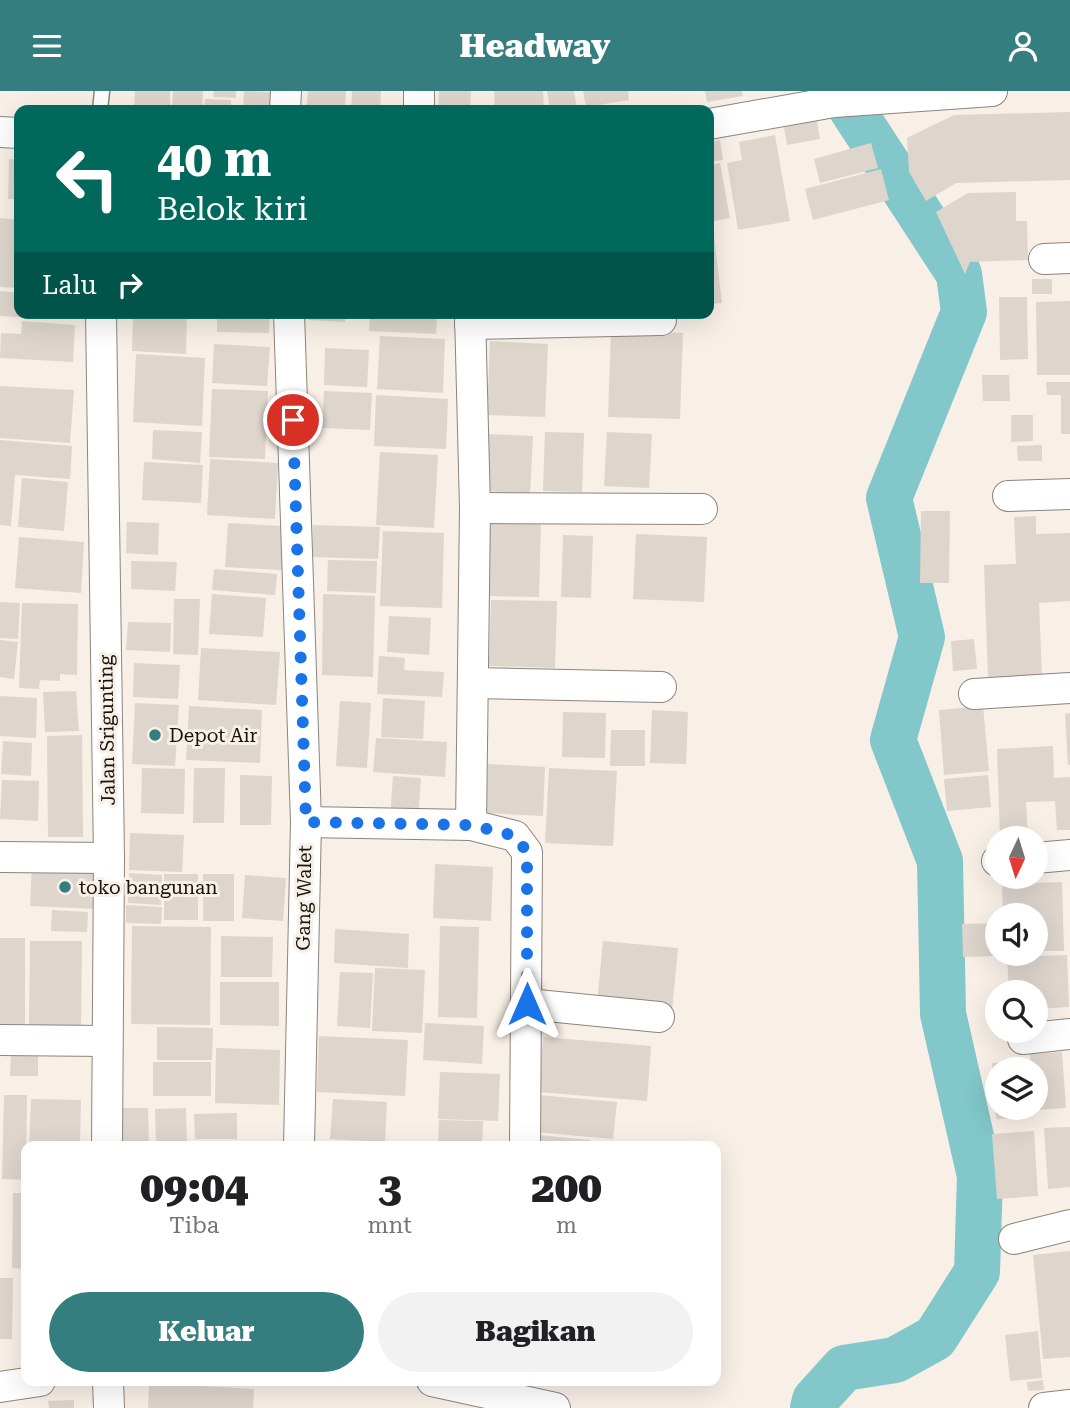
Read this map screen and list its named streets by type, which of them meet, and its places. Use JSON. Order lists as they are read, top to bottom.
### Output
{
  "streets": {
    "street": ["Jalan Srigunting", "Gang Walet"]
  },
  "places": ["Depot Air", "toko bangunan"],
  "north": "bottom",
  "page": {
    "header": "Headway",
    "turn": ["40 m", "Belok kiri"],
    "then": "Lalu",
    "eta": [
      "09:04",
      "Tiba",
      "3",
      "mnt",
      "200",
      "m"
    ],
    "buttons": ["Keluar", "Bagikan"]
  }
}
